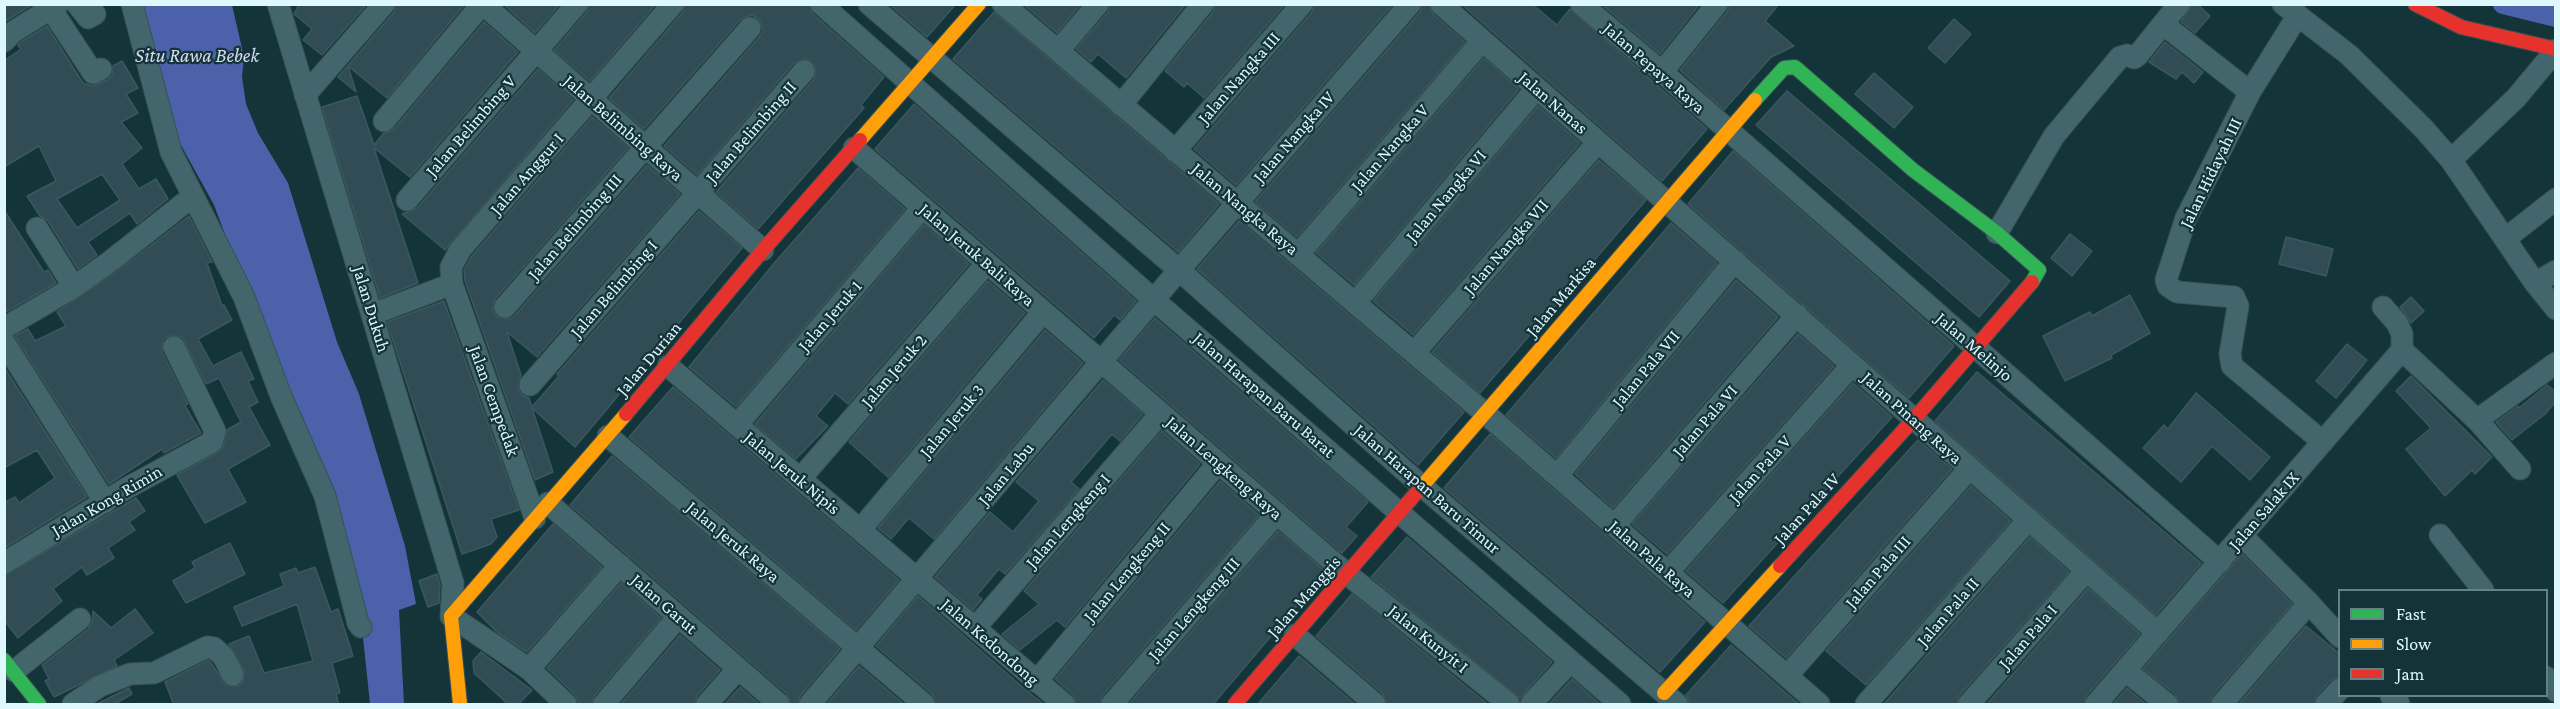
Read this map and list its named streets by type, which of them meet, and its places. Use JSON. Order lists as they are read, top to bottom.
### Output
{
  "streets": {
    "street": [
      "Jalan Pepaya Raya",
      "Jalan Nangka III",
      "Jalan Nanas",
      "Jalan Belimbing V",
      "Jalan Belimbing Raya",
      "Jalan Belimbing II",
      "Jalan Nangka IV",
      "Jalan Nangka V",
      "Jalan Hidayah III",
      "Jalan Anggur I",
      "Jalan Nangka VI",
      "Jalan Nangka Raya",
      "Jalan Belimbing III",
      "Jalan Nangka VII",
      "Jalan Jeruk Bali Raya",
      "Jalan Belimbing I",
      "Jalan Markisa",
      "Jalan Dukuh",
      "Jalan Jeruk 1",
      "Jalan Melinjo",
      "Jalan Durian",
      "Jalan Pala VII",
      "Jalan Jeruk 2",
      "Jalan Harapan Baru Barat",
      "Jalan Cempedak",
      "Jalan Pinang Raya",
      "Jalan Jeruk 3",
      "Jalan Pala VI",
      "Jalan Lengkeng Raya",
      "Jalan Pala V",
      "Jalan Jeruk Nipis",
      "Jalan Labu",
      "Jalan Harapan Baru Timur",
      "Jalan Kong Rimin",
      "Jalan Pala IV",
      "Jalan Salak IX",
      "Jalan Lengkeng I",
      "Jalan Jeruk Raya",
      "Jalan Pala Raya",
      "Jalan Lengkeng II",
      "Jalan Pala III",
      "Jalan Manggis",
      "Jalan Garut",
      "Jalan Lengkeng III",
      "Jalan Pala II",
      "Jalan Pala I",
      "Jalan Kunyit I",
      "Jalan Kedondong"
    ]
  },
  "crossings": [
    ["Jalan Pepaya Raya", "Jalan Markisa"],
    ["Jalan Pepaya Raya", "Jalan Melinjo"],
    ["Jalan Nangka III", "Jalan Nangka Raya"],
    ["Jalan Nanas", "Jalan Nangka V"],
    ["Jalan Nanas", "Jalan Nangka VI"],
    ["Jalan Nanas", "Jalan Nangka VII"],
    ["Jalan Nanas", "Jalan Markisa"],
    ["Jalan Nanas", "Jalan Pinang Raya"],
    ["Jalan Belimbing V", "Jalan Belimbing Raya"],
    ["Jalan Belimbing Raya", "Jalan Belimbing II"],
    ["Jalan Belimbing Raya", "Jalan Anggur I"],
    ["Jalan Belimbing Raya", "Jalan Belimbing III"],
    ["Jalan Belimbing Raya", "Jalan Belimbing I"],
    ["Jalan Belimbing Raya", "Jalan Durian"],
    ["Jalan Belimbing II", "Jalan Belimbing I"],
    ["Jalan Nangka IV", "Jalan Nangka Raya"],
    ["Jalan Nangka IV", "Jalan Harapan Baru Barat"],
    ["Jalan Nangka IV", "Jalan Labu"],
    ["Jalan Nangka IV", "Jalan Harapan Baru Timur"],
    ["Jalan Nangka V", "Jalan Nangka Raya"],
    ["Jalan Hidayah III", "Jalan Salak IX"],
    ["Jalan Anggur I", "Jalan Cempedak"],
    ["Jalan Nangka VI", "Jalan Nangka Raya"],
    ["Jalan Nangka Raya", "Jalan Nangka VII"],
    ["Jalan Nangka Raya", "Jalan Markisa"],
    ["Jalan Nangka Raya", "Jalan Pala Raya"],
    ["Jalan Jeruk Bali Raya", "Jalan Jeruk 1"],
    ["Jalan Jeruk Bali Raya", "Jalan Durian"],
    ["Jalan Jeruk Bali Raya", "Jalan Jeruk 2"],
    ["Jalan Jeruk Bali Raya", "Jalan Jeruk 3"],
    ["Jalan Jeruk Bali Raya", "Jalan Lengkeng Raya"],
    ["Jalan Jeruk Bali Raya", "Jalan Labu"],
    ["Jalan Markisa", "Jalan Melinjo"],
    ["Jalan Markisa", "Jalan Pinang Raya"],
    ["Jalan Markisa", "Jalan Harapan Baru Timur"],
    ["Jalan Markisa", "Jalan Pala IV"],
    ["Jalan Markisa", "Jalan Pala Raya"],
    ["Jalan Markisa", "Jalan Manggis"],
    ["Jalan Dukuh", "Jalan Durian"],
    ["Jalan Jeruk 1", "Jalan Jeruk Nipis"],
    ["Jalan Melinjo", "Jalan Pala IV"],
    ["Jalan Melinjo", "Jalan Salak IX"],
    ["Jalan Durian", "Jalan Harapan Baru Barat"],
    ["Jalan Durian", "Jalan Cempedak"],
    ["Jalan Durian", "Jalan Jeruk Nipis"],
    ["Jalan Durian", "Jalan Jeruk Raya"],
    ["Jalan Durian", "Jalan Garut"],
    ["Jalan Pala VII", "Jalan Pinang Raya"],
    ["Jalan Pala VII", "Jalan Pala Raya"],
    ["Jalan Jeruk 2", "Jalan Jeruk Nipis"],
    ["Jalan Harapan Baru Barat", "Jalan Labu"],
    ["Jalan Harapan Baru Barat", "Jalan Manggis"],
    ["Jalan Cempedak", "Jalan Garut"],
    ["Jalan Pinang Raya", "Jalan Pala VI"],
    ["Jalan Pinang Raya", "Jalan Pala V"],
    ["Jalan Pinang Raya", "Jalan Pala IV"],
    ["Jalan Pinang Raya", "Jalan Salak IX"],
    ["Jalan Pinang Raya", "Jalan Pala III"],
    ["Jalan Pinang Raya", "Jalan Pala II"],
    ["Jalan Pinang Raya", "Jalan Pala I"],
    ["Jalan Jeruk 3", "Jalan Jeruk Nipis"],
    ["Jalan Pala VI", "Jalan Pala Raya"],
    ["Jalan Lengkeng Raya", "Jalan Labu"],
    ["Jalan Lengkeng Raya", "Jalan Lengkeng I"],
    ["Jalan Lengkeng Raya", "Jalan Lengkeng II"],
    ["Jalan Lengkeng Raya", "Jalan Manggis"],
    ["Jalan Lengkeng Raya", "Jalan Lengkeng III"],
    ["Jalan Lengkeng Raya", "Jalan Kunyit I"],
    ["Jalan Pala V", "Jalan Pala Raya"],
    ["Jalan Jeruk Nipis", "Jalan Labu"],
    ["Jalan Jeruk Nipis", "Jalan Kedondong"],
    ["Jalan Labu", "Jalan Jeruk Raya"],
    ["Jalan Labu", "Jalan Kedondong"],
    ["Jalan Harapan Baru Timur", "Jalan Pala IV"],
    ["Jalan Harapan Baru Timur", "Jalan Manggis"],
    ["Jalan Pala IV", "Jalan Pala Raya"],
    ["Jalan Lengkeng I", "Jalan Kedondong"],
    ["Jalan Pala Raya", "Jalan Pala III"],
    ["Jalan Lengkeng II", "Jalan Kedondong"],
    ["Jalan Manggis", "Jalan Kunyit I"]
  ],
  "water": ["Situ Rawa Bebek"],
  "legend": ["Fast", "Slow", "Jam"]
}
